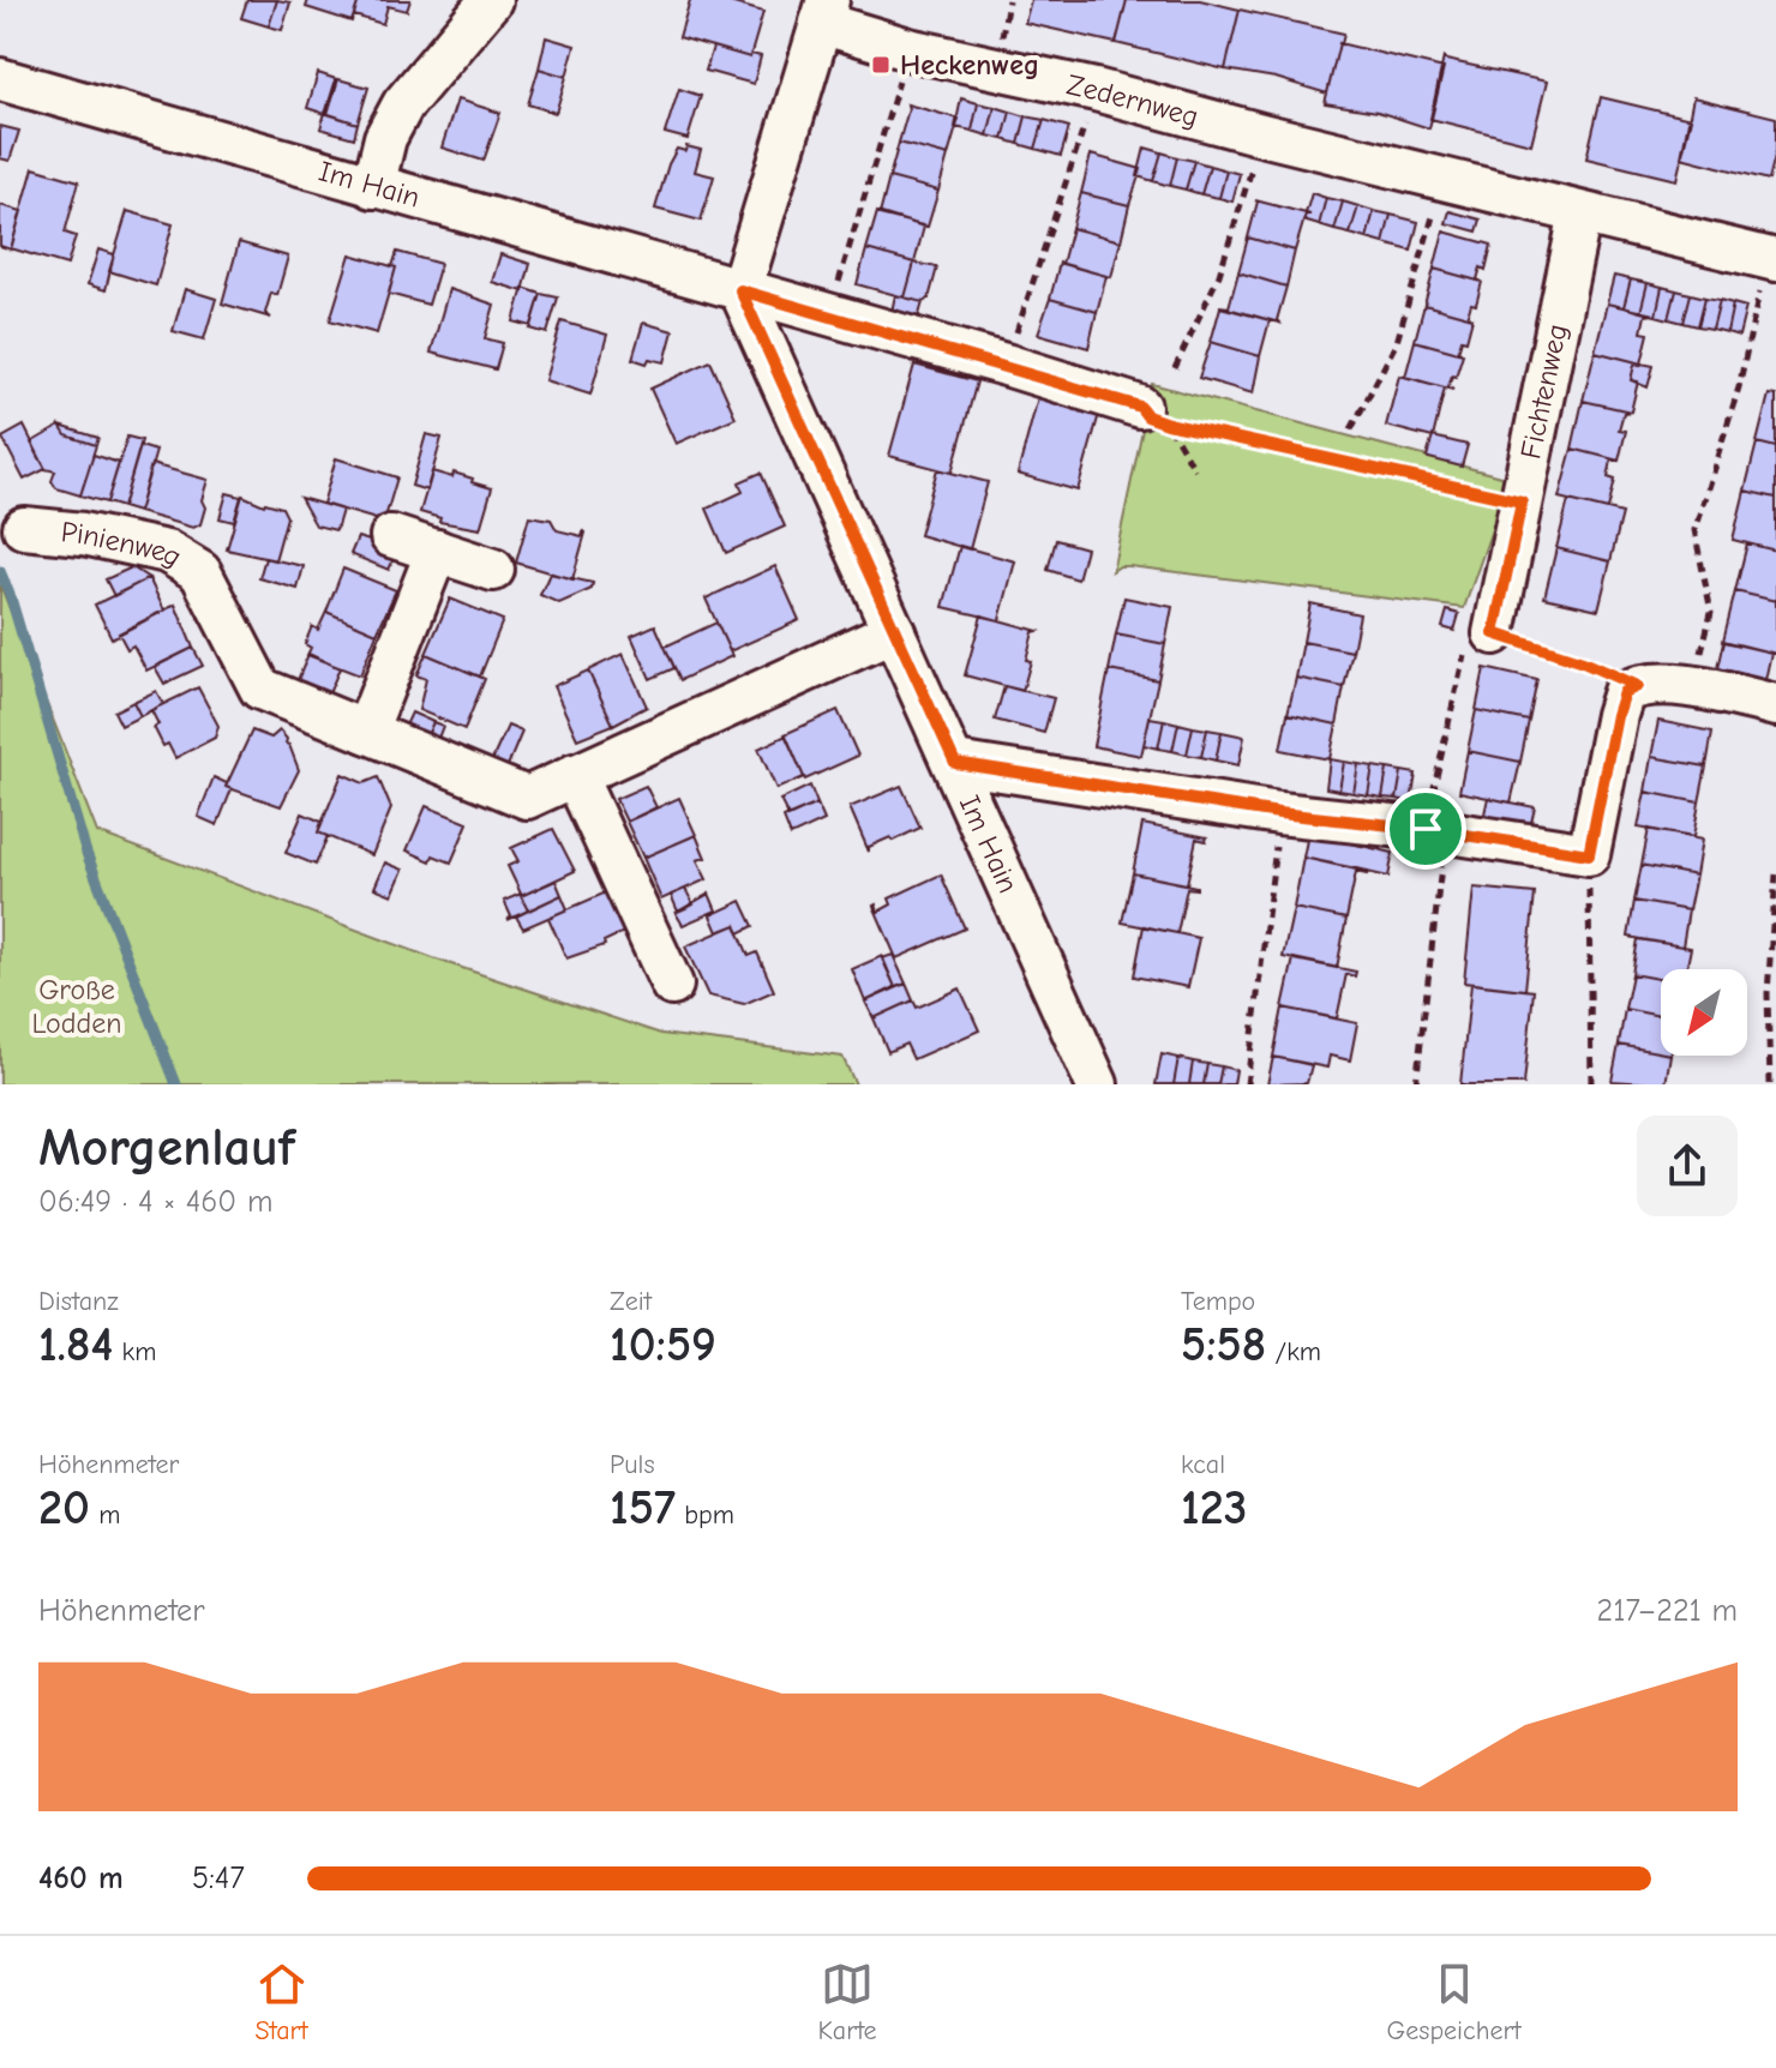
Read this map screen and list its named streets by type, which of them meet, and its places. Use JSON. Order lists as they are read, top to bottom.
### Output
{
  "streets": {
    "street": [
      "Zedernweg",
      "Im Hain",
      "Fichtenweg",
      "Pinienweg"
    ]
  },
  "crossings": [
    ["Zedernweg", "Fichtenweg"],
    ["Im Hain", "Pinienweg"]
  ],
  "parks": ["Große Lodden"],
  "places": {
    "transit": ["Heckenweg"]
  },
  "north": "bottom left",
  "page": {
    "heading": ["Morgenlauf", "06:49 · 4 × 460 m"],
    "stats": [
      ["Distanz", "1.84 km"],
      ["Zeit", "10:59"],
      ["Tempo", "5:58 /km"],
      ["Höhenmeter", "20 m"],
      ["Puls", "157 bpm"],
      ["kcal", "123"]
    ],
    "chart": ["Höhenmeter", "217–221 m"],
    "list": [
      {
        "name": "460 m",
        "note": "5:47"
      }
    ],
    "tabs": ["Start", "Karte", "Gespeichert"]
  }
}
